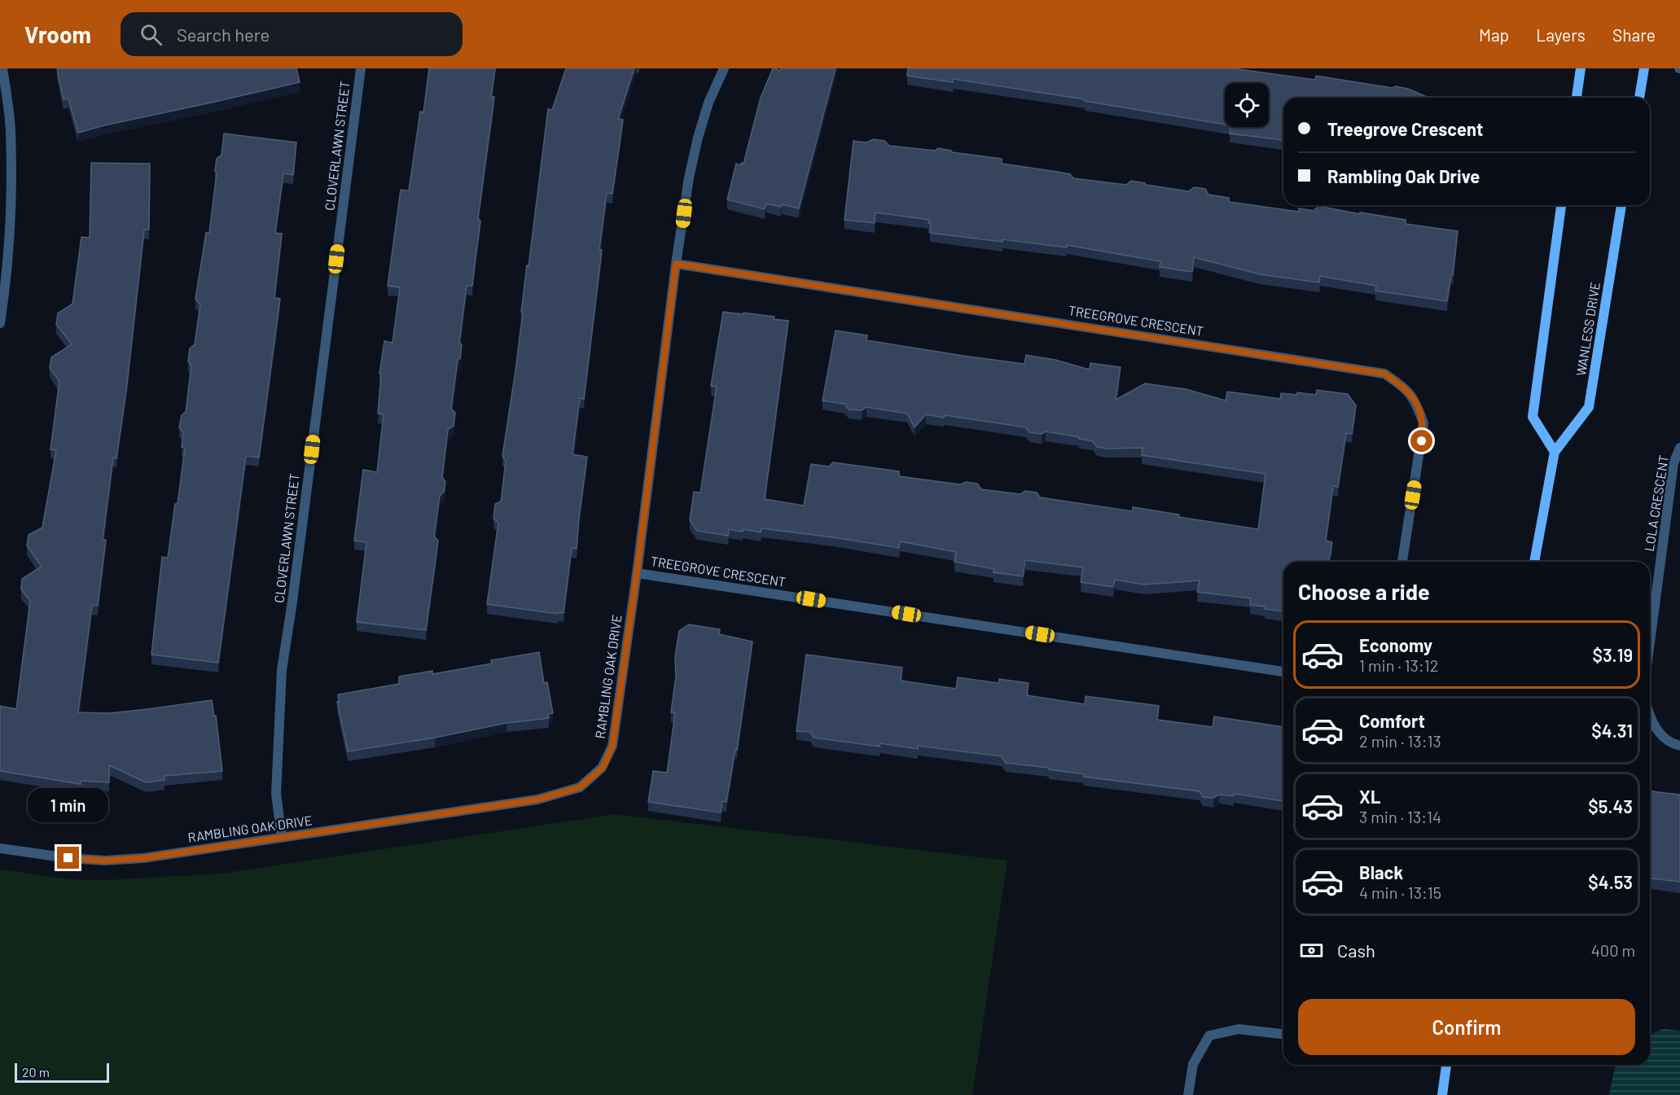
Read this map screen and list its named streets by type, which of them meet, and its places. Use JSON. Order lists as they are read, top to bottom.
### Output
{
  "streets": {
    "main road": ["WANLESS DRIVE"],
    "street": [
      "CLOVERLAWN STREET",
      "TREEGROVE CRESCENT",
      "LOLA CRESCENT",
      "RAMBLING OAK DRIVE"
    ]
  },
  "crossings": [
    ["CLOVERLAWN STREET", "RAMBLING OAK DRIVE"],
    ["TREEGROVE CRESCENT", "RAMBLING OAK DRIVE"]
  ],
  "scale_bar": "20 m",
  "page": {
    "header": "Vroom",
    "search": "Search here",
    "nav": ["Map", "Layers", "Share"],
    "banner": ["Treegrove Crescent", "Rambling Oak Drive"],
    "heading": "Choose a ride",
    "list": [
      {
        "name": "Economy",
        "note": "1 min · 13:12",
        "value": "$3.19"
      },
      {
        "name": "Comfort",
        "note": "2 min · 13:13",
        "value": "$4.31"
      },
      {
        "name": "XL",
        "note": "3 min · 13:14",
        "value": "$5.43"
      },
      {
        "name": "Black",
        "note": "4 min · 13:15",
        "value": "$4.53"
      }
    ],
    "bubble": "1 min",
    "pay": ["Cash", "400 m"],
    "buttons": "Confirm",
    "scale": "20 m"
  }
}
